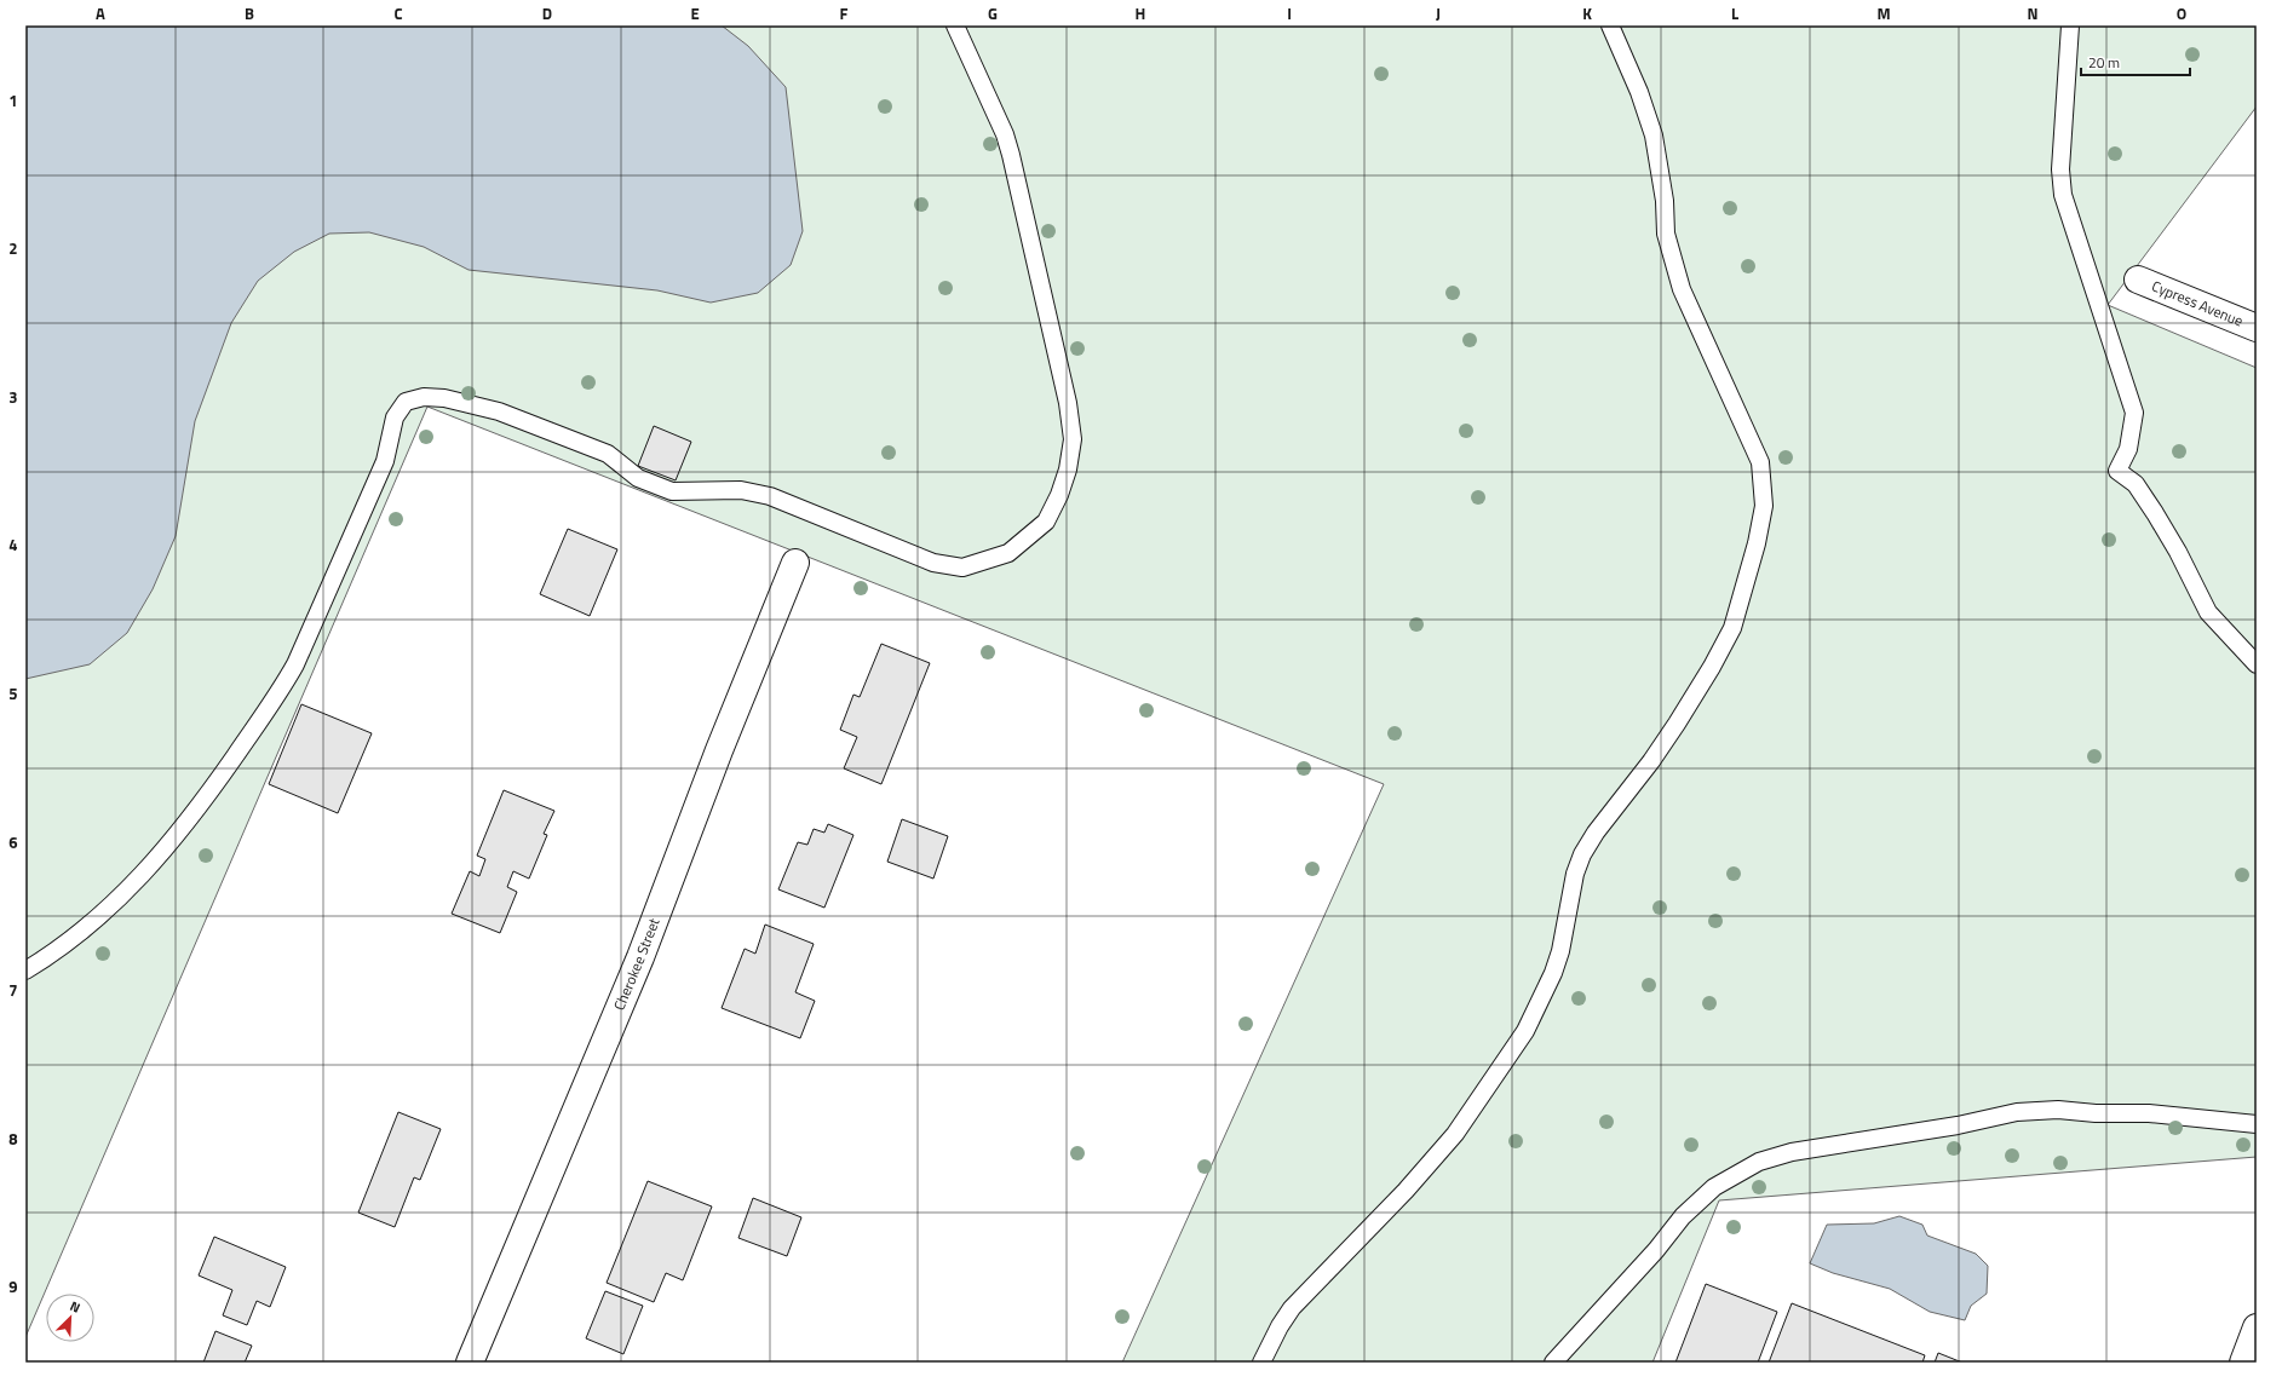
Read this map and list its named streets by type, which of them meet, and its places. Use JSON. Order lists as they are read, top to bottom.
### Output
{
  "streets": {
    "street": ["Cypress Avenue", "Cherokee Street"]
  },
  "scale_bar": "20 m",
  "north": "top right",
  "grid": {
    "columns": [
      "A",
      "B",
      "C",
      "D",
      "E",
      "F",
      "G",
      "H",
      "I",
      "J",
      "K",
      "L",
      "M",
      "N",
      "O"
    ],
    "rows": [
      "1",
      "2",
      "3",
      "4",
      "5",
      "6",
      "7",
      "8",
      "9"
    ]
  }
}
